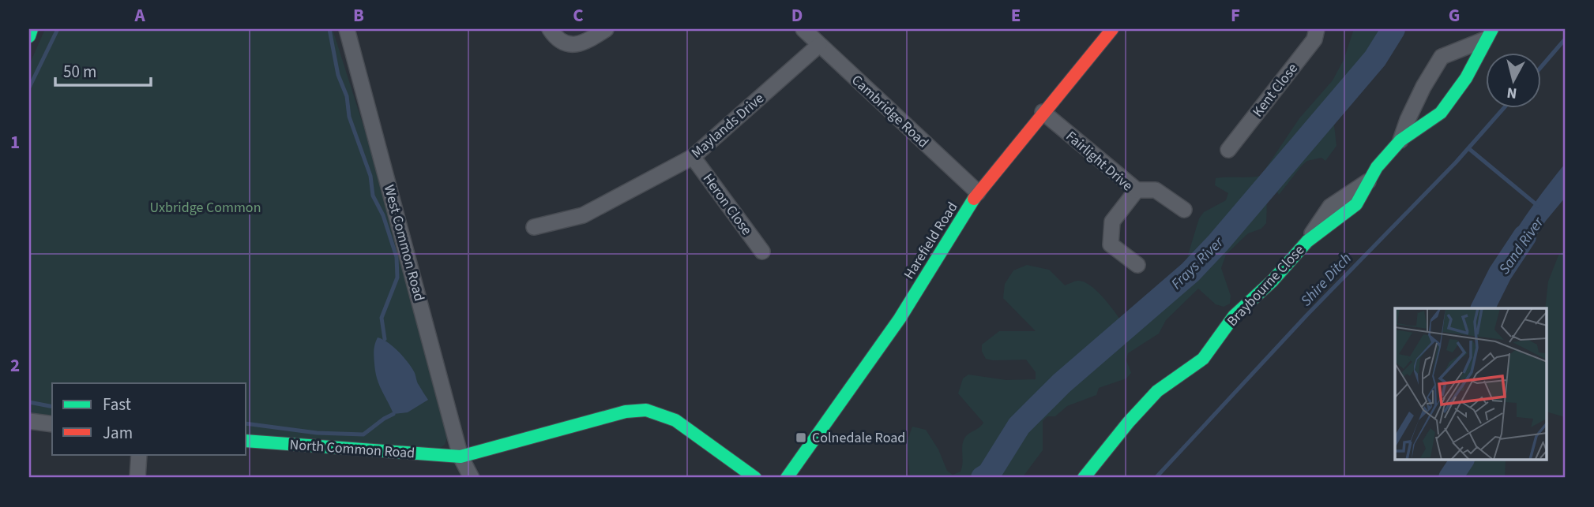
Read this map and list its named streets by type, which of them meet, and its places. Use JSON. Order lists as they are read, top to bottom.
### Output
{
  "streets": {
    "street": [
      "Kent Close",
      "Cambridge Road",
      "Maylands Drive",
      "Fairlight Drive",
      "Heron Close",
      "Harefield Road",
      "West Common Road",
      "Braybourne Close",
      "North Common Road"
    ]
  },
  "crossings": [
    ["Cambridge Road", "Maylands Drive"],
    ["Cambridge Road", "Harefield Road"],
    ["Maylands Drive", "Heron Close"],
    ["Fairlight Drive", "Harefield Road"],
    ["West Common Road", "North Common Road"]
  ],
  "water": ["Sand River", "Frays River", "Shire Ditch"],
  "parks": ["Uxbridge Common"],
  "places": {
    "transit": ["Colnedale Road"]
  },
  "legend": ["Fast", "Jam"],
  "scale_bar": "50 m",
  "north": "bottom",
  "grid": {
    "columns": [
      "A",
      "B",
      "C",
      "D",
      "E",
      "F",
      "G"
    ],
    "rows": ["1", "2"]
  }
}
